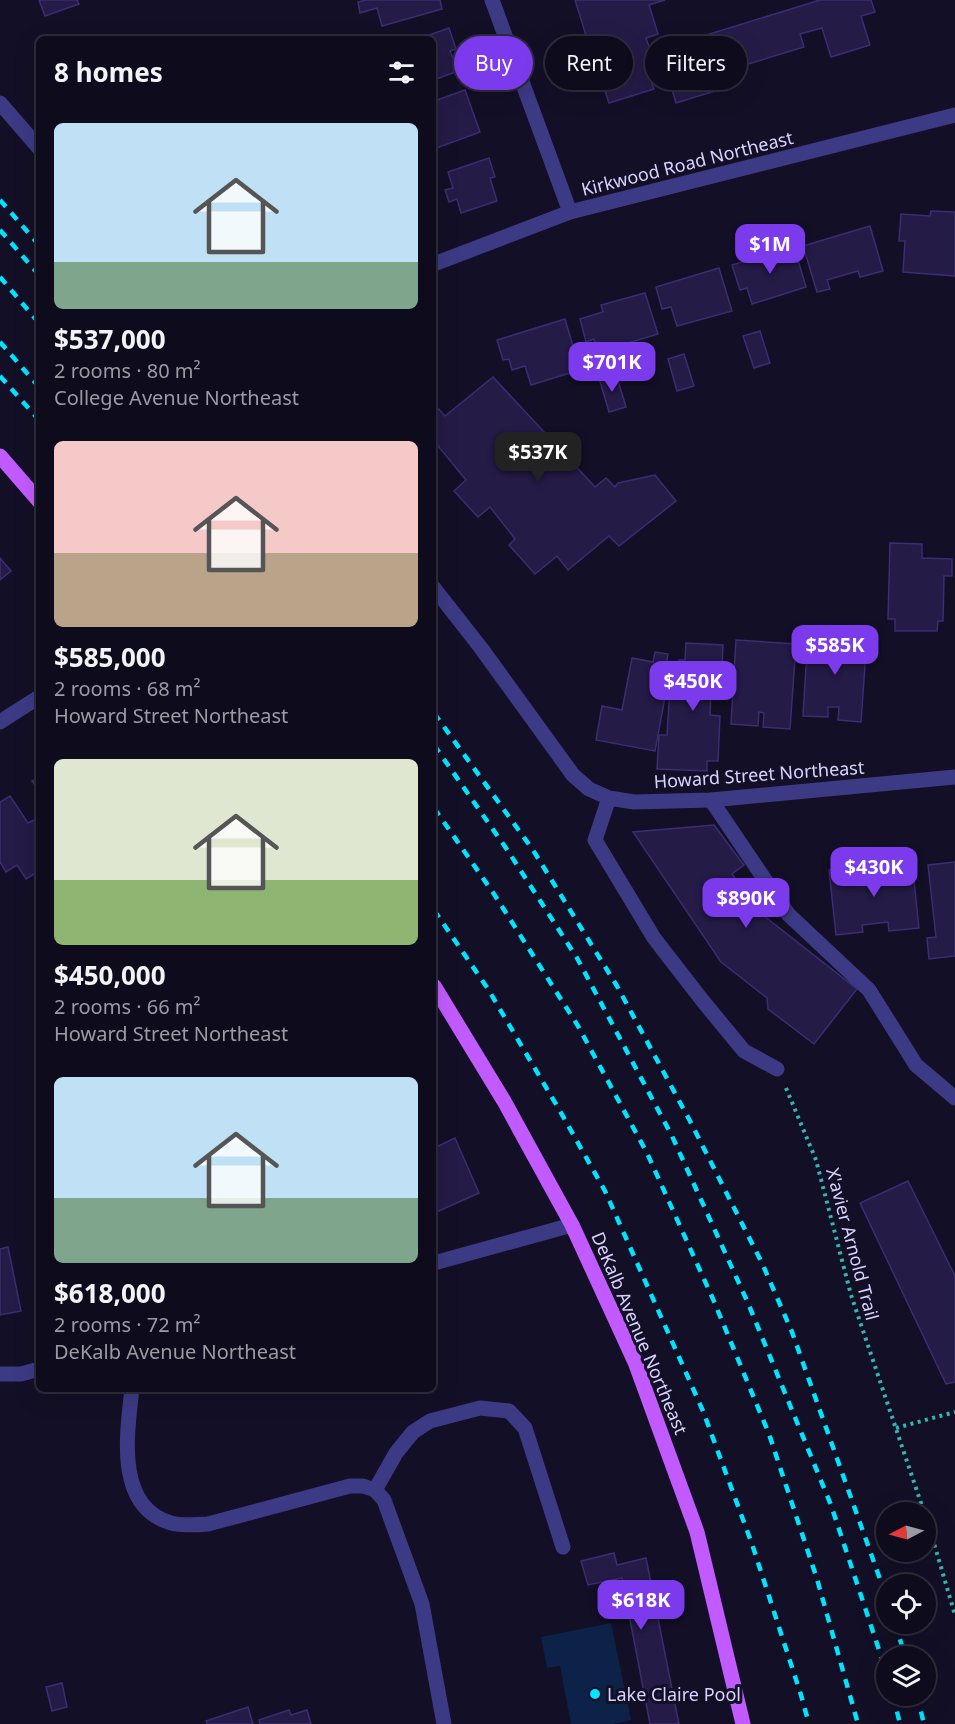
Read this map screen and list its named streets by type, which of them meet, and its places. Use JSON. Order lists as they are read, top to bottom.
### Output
{
  "streets": {
    "main road": ["DeKalb Avenue Northeast"],
    "street": ["Kirkwood Road Northeast", "Howard Street Northeast"],
    "path": ["X'avier Arnold Trail"]
  },
  "places": ["Lake Claire Pool"],
  "north": "left",
  "page": {
    "chip": ["Buy", "Rent", "Filters"],
    "heading": "8 homes",
    "list": [
      {
        "name": "$537,000",
        "note": "2 rooms · 80 m² · College Avenue Northeast"
      },
      {
        "name": "$585,000",
        "note": "2 rooms · 68 m² · Howard Street Northeast"
      },
      {
        "name": "$450,000",
        "note": "2 rooms · 66 m² · Howard Street Northeast"
      },
      {
        "name": "$618,000",
        "note": "2 rooms · 72 m² · DeKalb Avenue Northeast"
      }
    ],
    "price": [
      "$1M",
      "$701K",
      "$537K",
      "$585K",
      "$450K",
      "$430K",
      "$890K",
      "$618K"
    ]
  }
}
